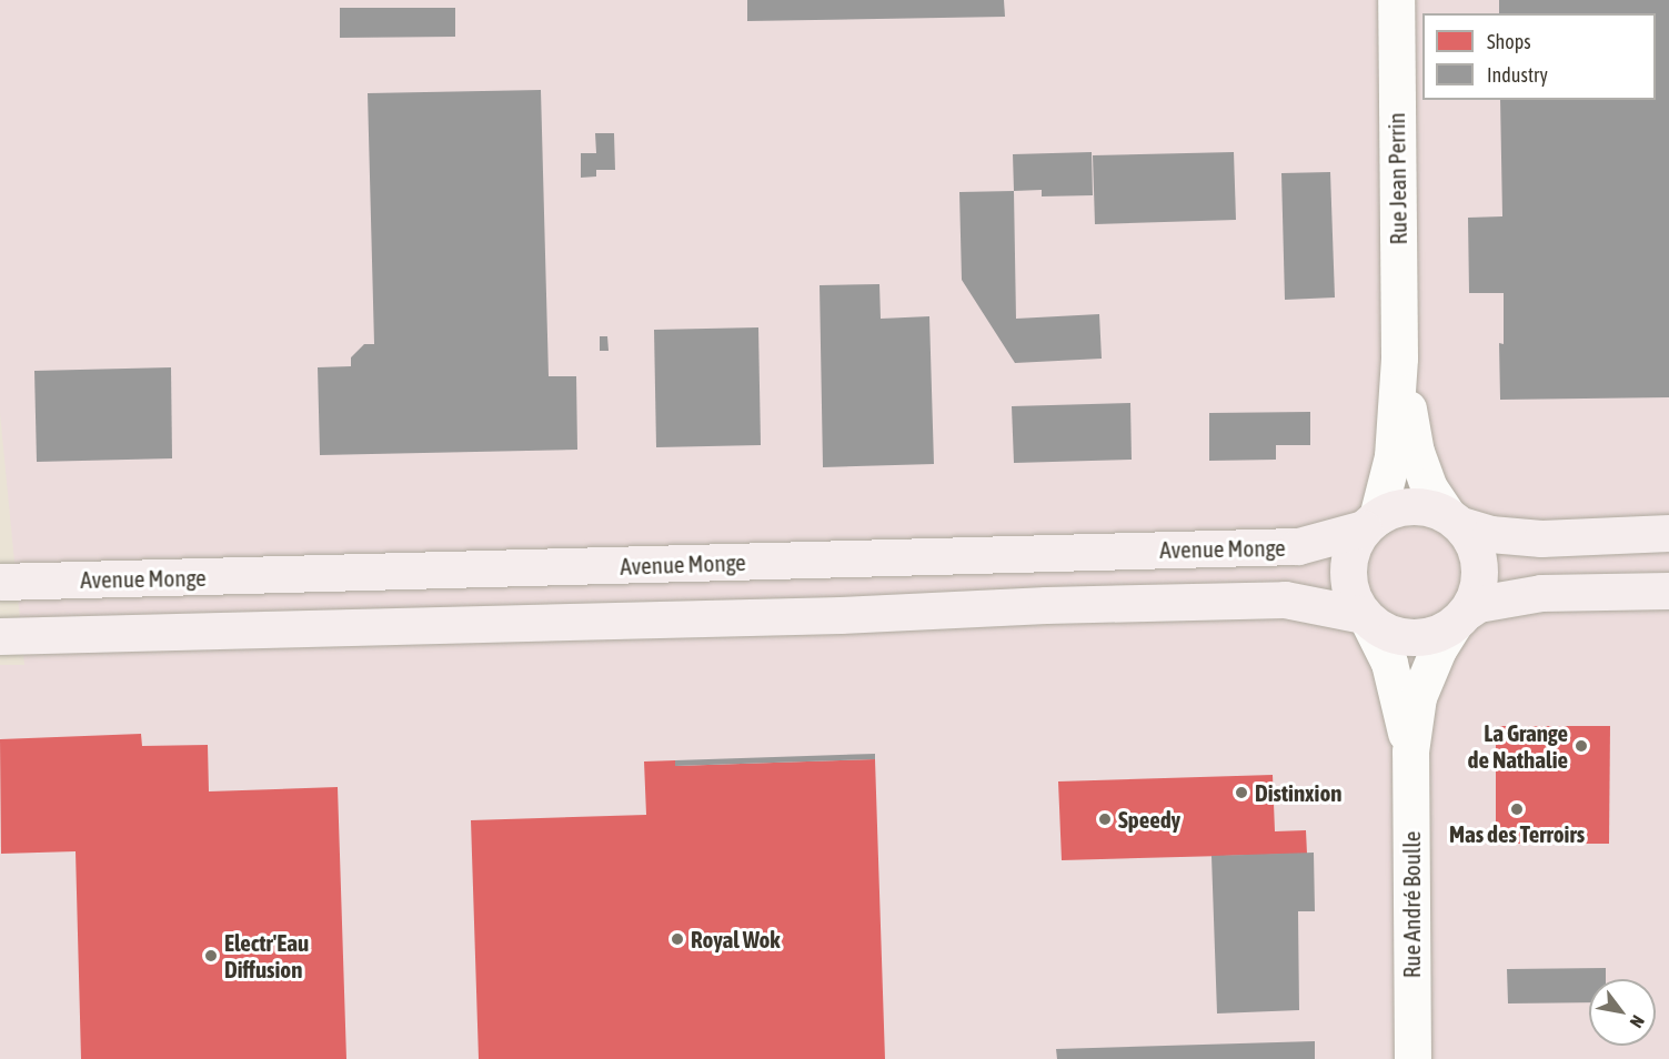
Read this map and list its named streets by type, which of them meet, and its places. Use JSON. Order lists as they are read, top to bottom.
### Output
{
  "streets": {
    "main road": ["Avenue Monge"],
    "street": ["Rue Jean Perrin", "Rue André Boulle"]
  },
  "crossings": [
    ["Rue Jean Perrin", "Avenue Monge"],
    ["Rue Jean Perrin", "Rue André Boulle"],
    ["Avenue Monge", "Rue André Boulle"]
  ],
  "places": [
    "La Grange de Nathalie",
    "Distinxion",
    "Mas des Terroirs",
    "Speedy",
    "Royal Wok",
    "Electr'Eau Diffusion"
  ],
  "legend": ["Shops", "Industry"],
  "north": "bottom right"
}
